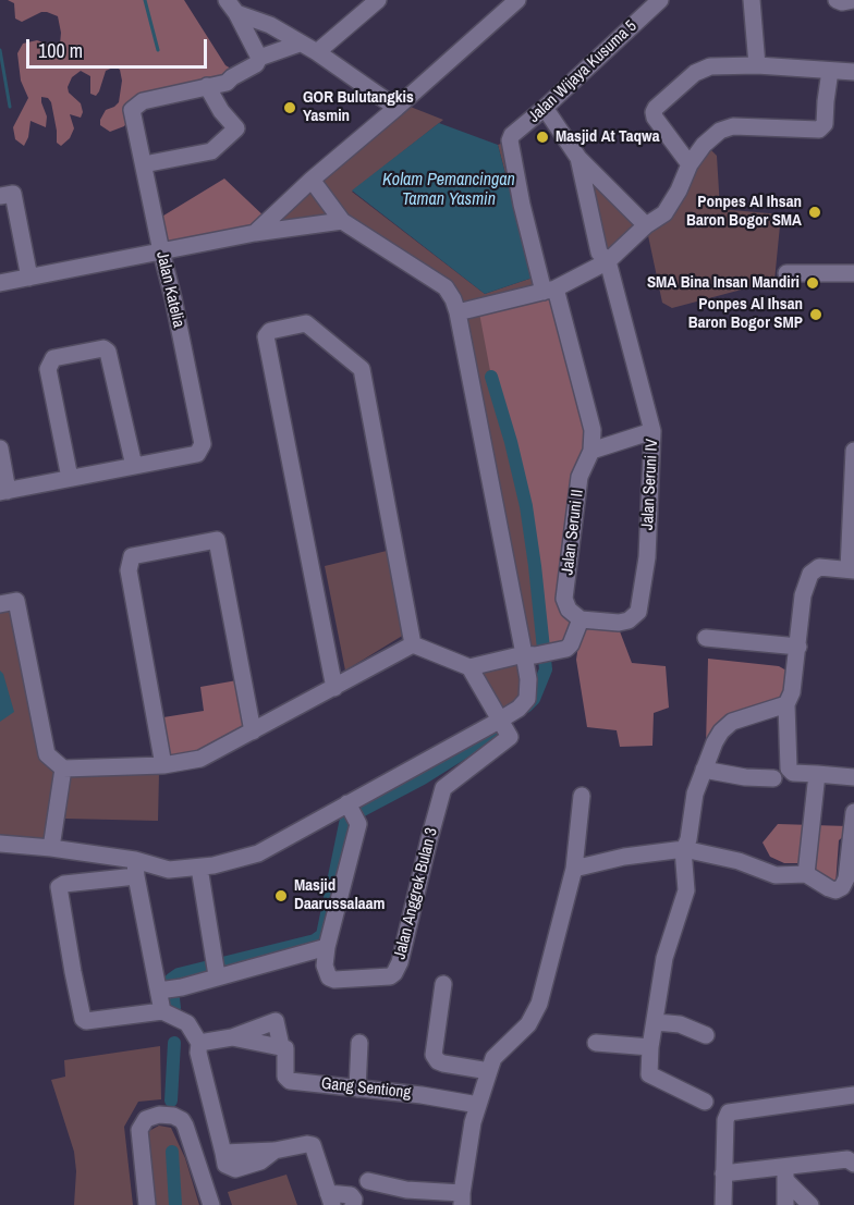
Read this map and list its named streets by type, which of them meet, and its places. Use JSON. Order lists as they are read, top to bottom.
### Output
{
  "streets": {
    "street": [
      "Jalan Wijaya Kusuma 5",
      "Jalan Katelia",
      "Jalan Seruni IV",
      "Jalan Seruni II",
      "Jalan Anggrek Bulan 3",
      "Gang Sentiong"
    ]
  },
  "crossings": [
    ["Jalan Wijaya Kusuma 5", "Jalan Seruni II"],
    ["Jalan Seruni IV", "Jalan Seruni II"]
  ],
  "water": ["Kolam Pemancingan Taman Yasmin"],
  "places": [
    "GOR Bulutangkis Yasmin",
    "Masjid At Taqwa",
    "Ponpes Al Ihsan Baron Bogor SMA",
    "SMA Bina Insan Mandiri",
    "Ponpes Al Ihsan Baron Bogor SMP",
    "Masjid Daarussalaam"
  ],
  "scale_bar": "100 m"
}
